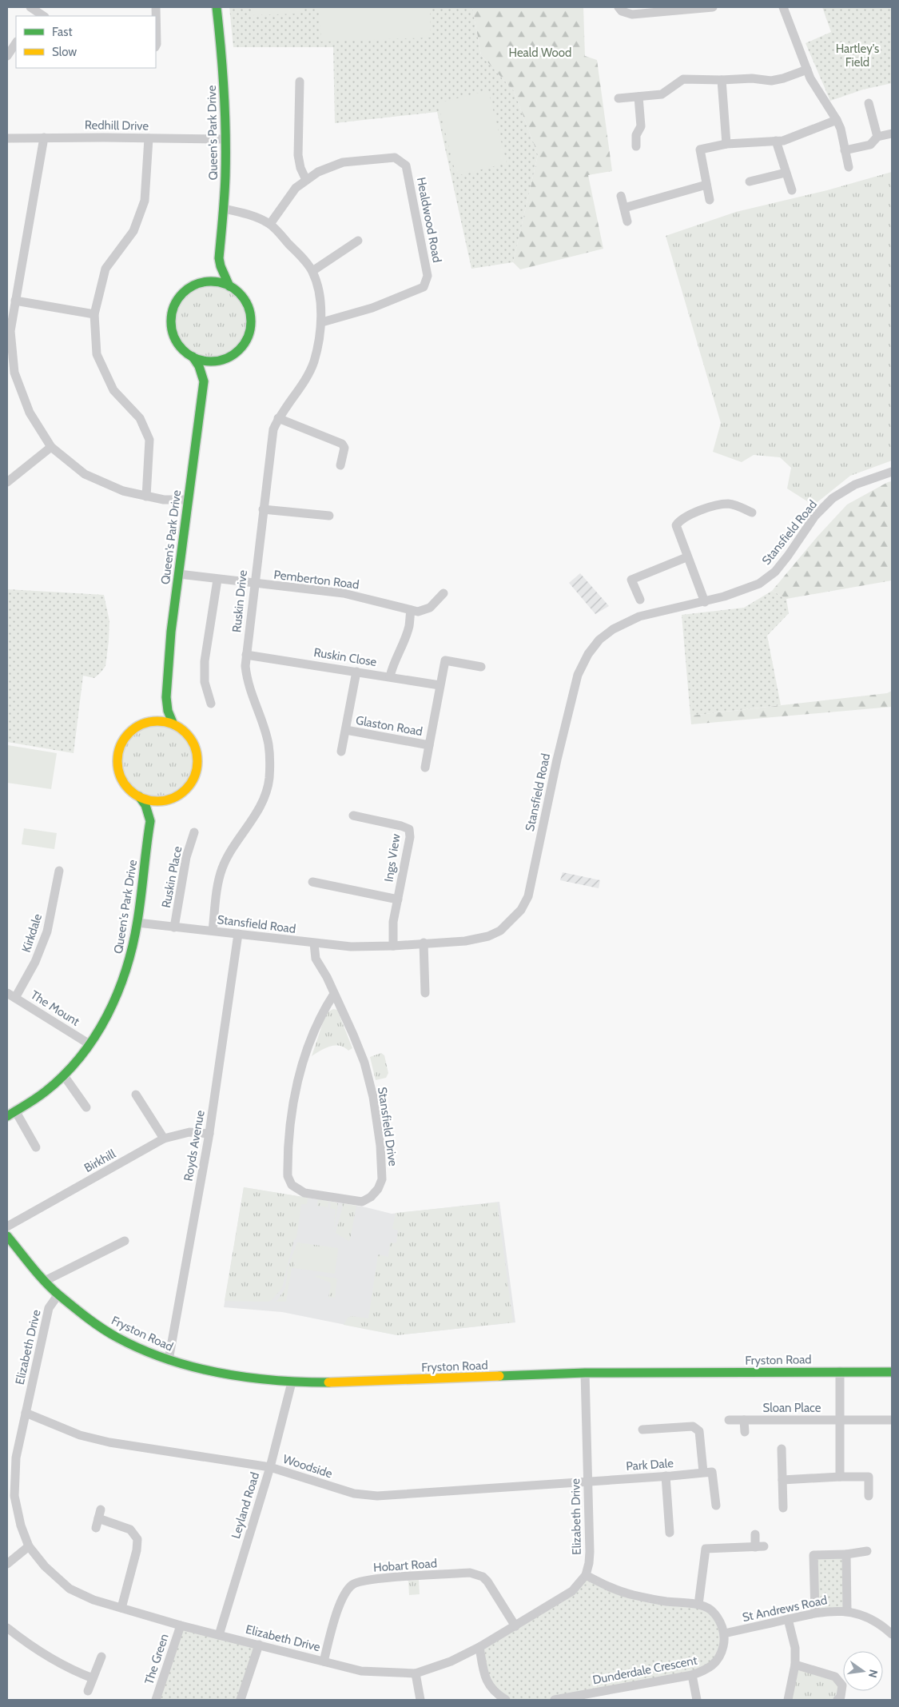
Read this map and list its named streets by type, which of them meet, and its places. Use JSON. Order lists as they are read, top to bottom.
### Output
{
  "streets": {
    "street": [
      "Redhill Drive",
      "Queen's Park Drive",
      "Healdwood Road",
      "Stansfield Road",
      "Pemberton Road",
      "Ruskin Drive",
      "Ruskin Close",
      "Glaston Road",
      "Ings View",
      "Ruskin Place",
      "Kirkdale",
      "The Mount",
      "Stansfield Drive",
      "Royds Avenue",
      "Birkhill",
      "Fryston Road",
      "Elizabeth Drive",
      "Sloan Place",
      "Park Dale",
      "Woodside",
      "Leyland Road",
      "Hobart Road",
      "St Andrews Road",
      "The Green",
      "Dunderdale Crescent"
    ]
  },
  "crossings": [
    ["Redhill Drive", "Queen's Park Drive"],
    ["Queen's Park Drive", "Stansfield Road"],
    ["Queen's Park Drive", "Pemberton Road"],
    ["Queen's Park Drive", "Ruskin Drive"],
    ["Queen's Park Drive", "The Mount"],
    ["Healdwood Road", "Ruskin Drive"],
    ["Stansfield Road", "Ruskin Drive"],
    ["Stansfield Road", "Ings View"],
    ["Stansfield Road", "Ruskin Place"],
    ["Stansfield Road", "Stansfield Drive"],
    ["Stansfield Road", "Royds Avenue"],
    ["Pemberton Road", "Ruskin Drive"],
    ["Ruskin Drive", "Ruskin Close"],
    ["Ruskin Close", "Glaston Road"],
    ["Kirkdale", "The Mount"],
    ["Royds Avenue", "Birkhill"],
    ["Royds Avenue", "Fryston Road"],
    ["Fryston Road", "Elizabeth Drive"],
    ["Fryston Road", "Leyland Road"],
    ["Elizabeth Drive", "Park Dale"],
    ["Elizabeth Drive", "Woodside"],
    ["Elizabeth Drive", "Leyland Road"],
    ["Elizabeth Drive", "Hobart Road"],
    ["Elizabeth Drive", "The Green"],
    ["Park Dale", "Woodside"],
    ["Woodside", "Leyland Road"],
    ["St Andrews Road", "Dunderdale Crescent"]
  ],
  "parks": ["Hartley's Field", "Heald Wood"],
  "legend": ["Fast", "Slow"],
  "north": "right"
}
